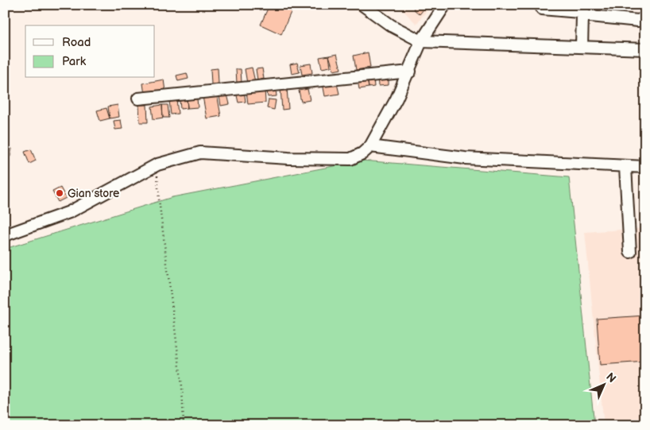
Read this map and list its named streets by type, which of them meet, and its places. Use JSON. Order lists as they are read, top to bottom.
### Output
{
  "places": ["Gian store"],
  "legend": ["Road", "Park"],
  "north": "top right"
}
